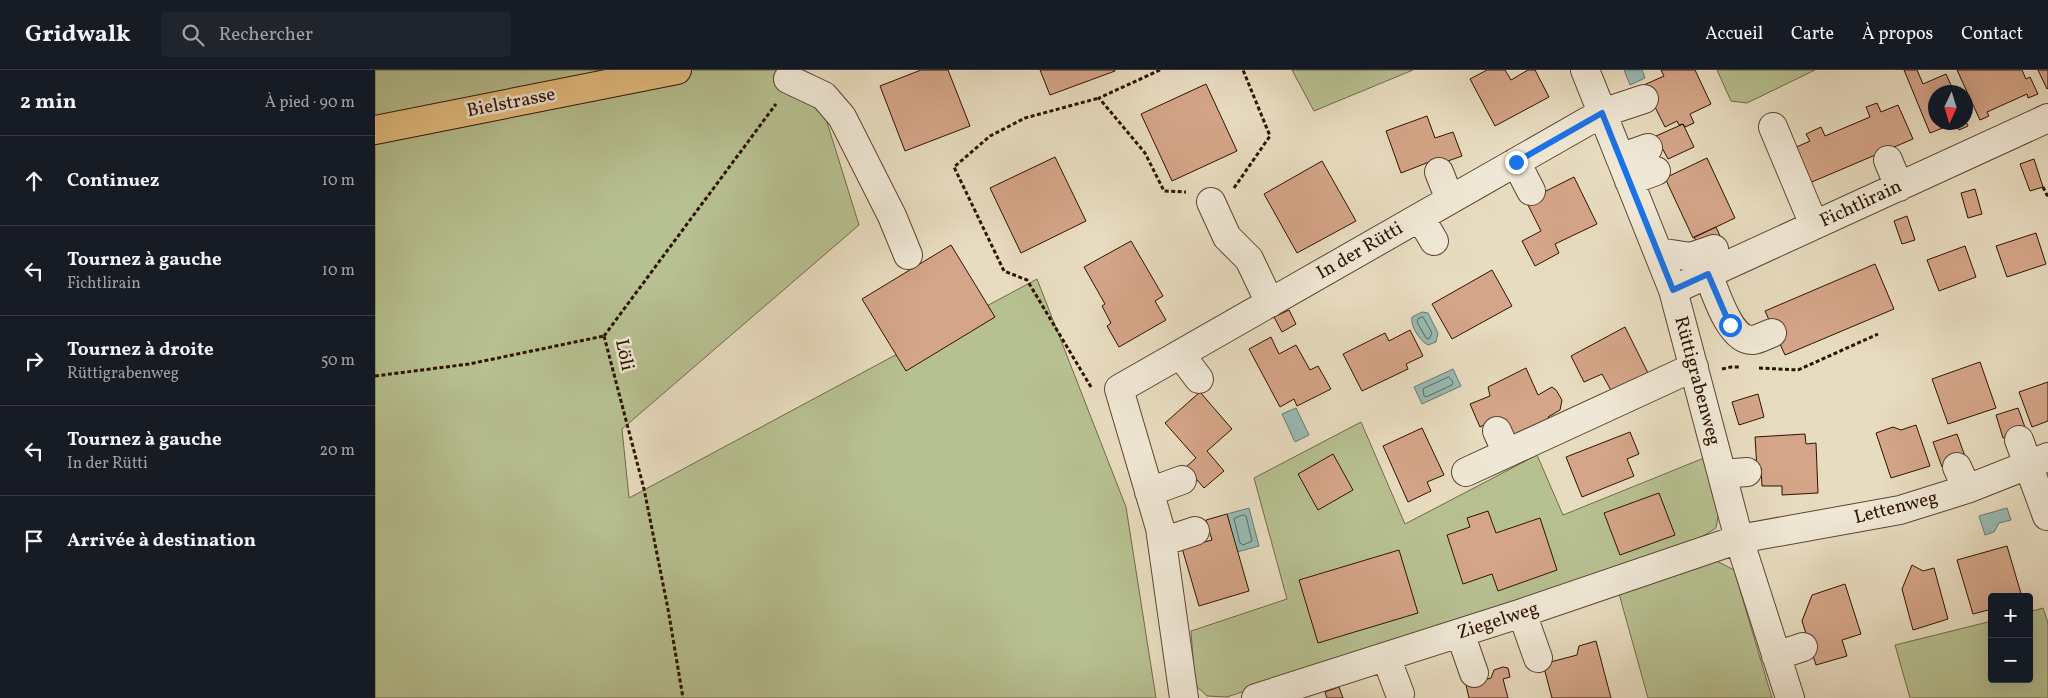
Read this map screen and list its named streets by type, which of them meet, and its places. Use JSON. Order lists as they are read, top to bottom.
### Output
{
  "streets": {
    "main road": ["Bielstrasse"],
    "street": [
      "Fichtlirain",
      "In der Rütti",
      "Rüttigrabenweg",
      "Lettenweg",
      "Ziegelweg"
    ],
    "path": ["Löli"]
  },
  "crossings": [
    ["Fichtlirain", "Rüttigrabenweg"],
    ["In der Rütti", "Rüttigrabenweg"],
    ["Rüttigrabenweg", "Lettenweg"],
    ["Rüttigrabenweg", "Ziegelweg"],
    ["Lettenweg", "Ziegelweg"]
  ],
  "north": "bottom",
  "page": {
    "header": "Gridwalk",
    "search": "Rechercher",
    "nav": [
      "Accueil",
      "Carte",
      "À propos",
      "Contact"
    ],
    "heading": ["2 min", "À pied · 90 m"],
    "list": [
      ["Continuez", "10 m"],
      ["Tournez à gauche", "Fichtlirain", "10 m"],
      ["Tournez à droite", "Rüttigrabenweg", "50 m"],
      ["Tournez à gauche", "In der Rütti", "20 m"],
      "Arrivée à destination"
    ],
    "map_buttons": ["+", "−"]
  }
}
